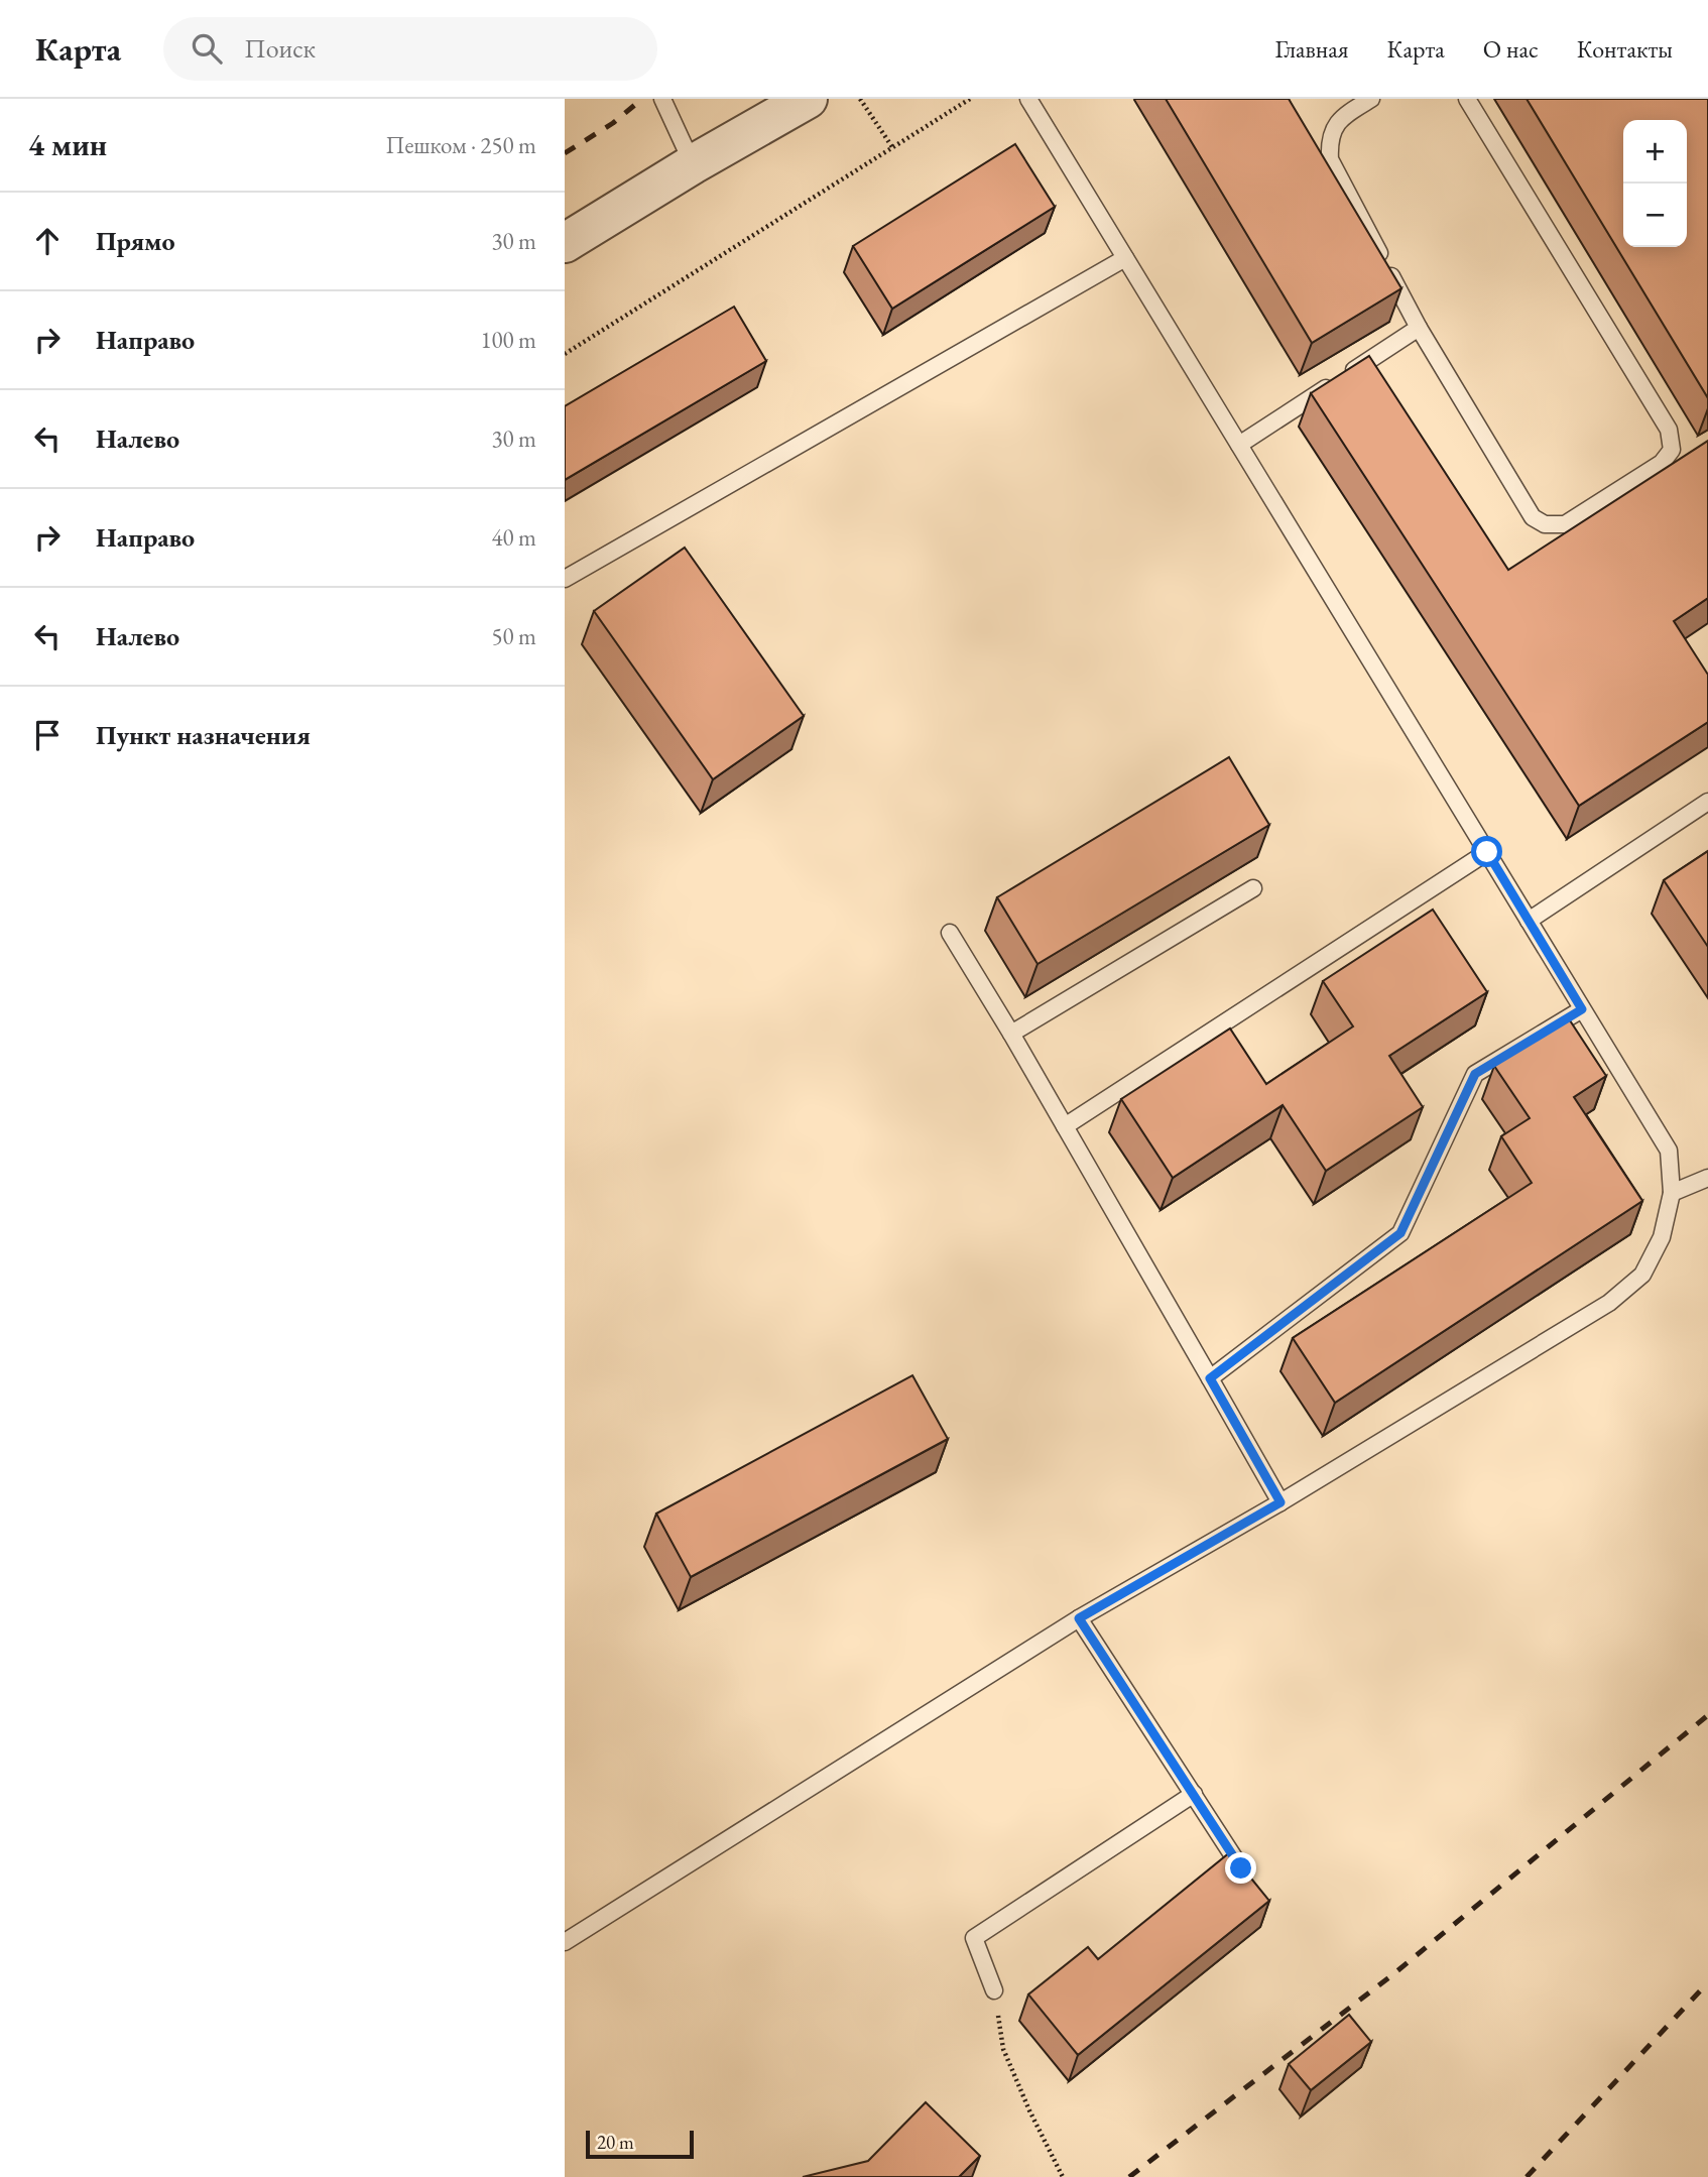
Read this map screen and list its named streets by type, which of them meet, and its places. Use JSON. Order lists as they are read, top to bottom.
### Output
{
  "scale_bar": "20 m",
  "page": {
    "header": "Карта",
    "search": "Поиск",
    "nav": [
      "Главная",
      "Карта",
      "О нас",
      "Контакты"
    ],
    "heading": ["4 мин", "Пешком · 250 m"],
    "map_buttons": ["+", "−"],
    "list": [
      ["Прямо", "30 m"],
      ["Направо", "100 m"],
      ["Налево", "30 m"],
      ["Направо", "40 m"],
      ["Налево", "50 m"],
      "Пункт назначения"
    ],
    "scale": "20 m"
  }
}
